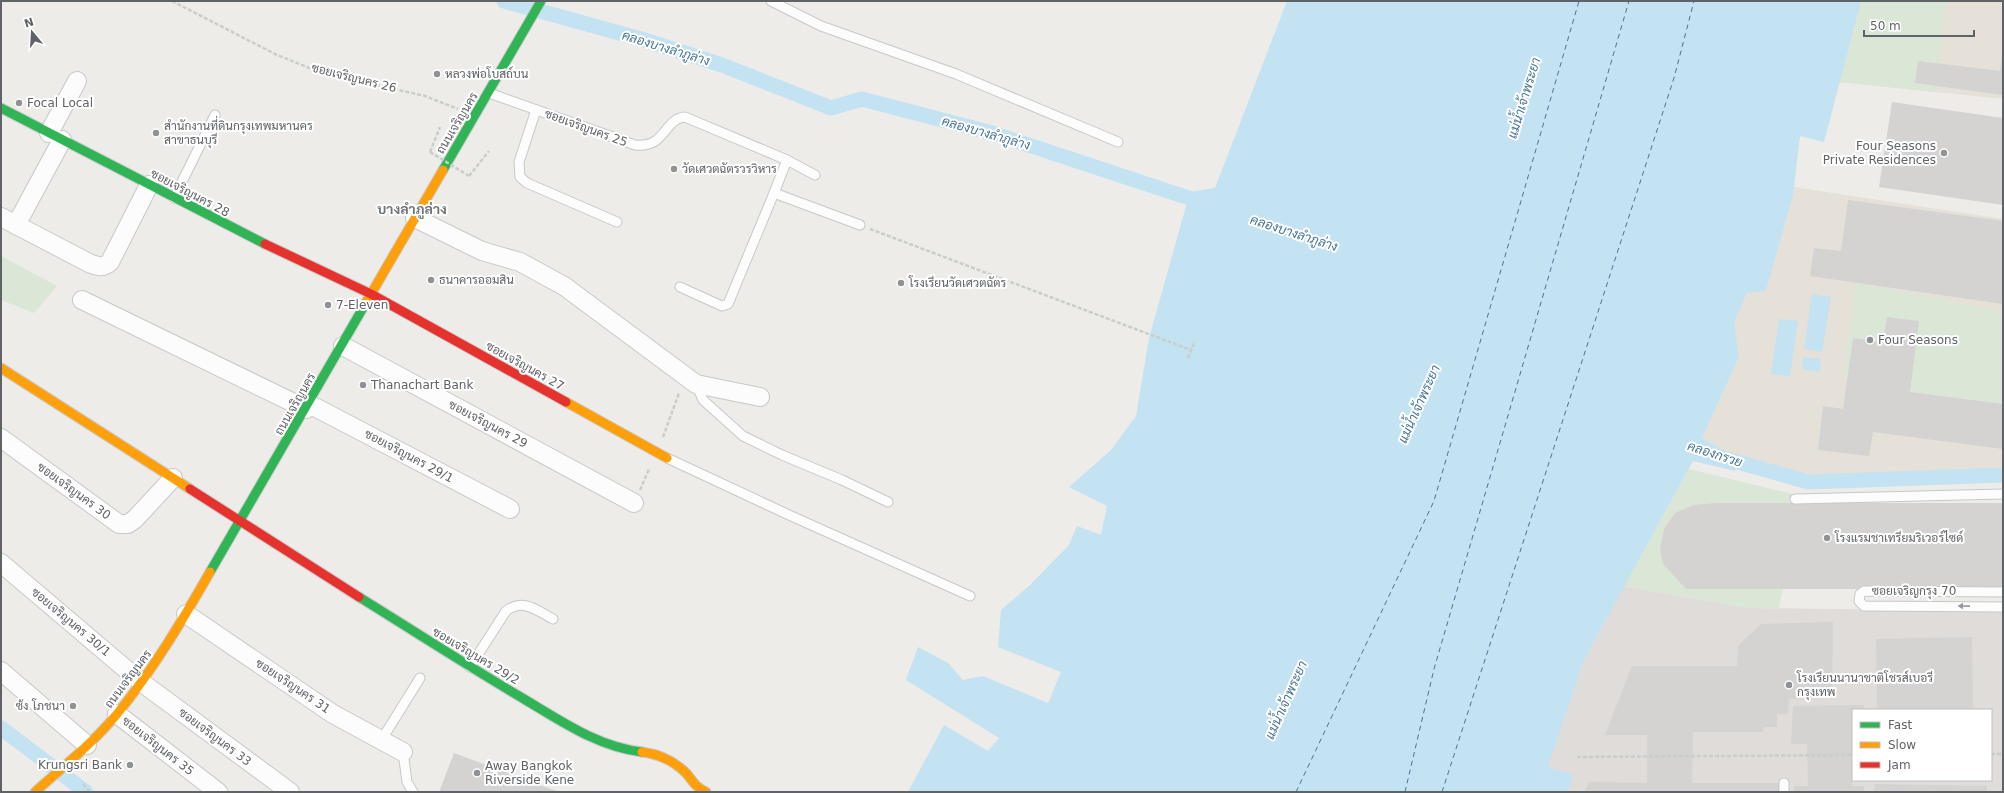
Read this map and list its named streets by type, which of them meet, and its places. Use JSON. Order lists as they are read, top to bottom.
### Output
{
  "streets": {
    "street": [
      "ถนนเจริญนคร",
      "ซอยเจริญนคร 28",
      "ซอยเจริญนคร 27",
      "ซอยเจริญนคร 29",
      "ซอยเจริญนคร 29/1",
      "ซอยเจริญนคร 30",
      "ซอยเจริญนคร 30/1",
      "ซอยเจริญนคร 29/2",
      "ซอยเจริญนคร 31",
      "ซอยเจริญนคร 33",
      "ซอยเจริญนคร 35"
    ],
    "lane": ["ซอยเจริญนคร 25", "ซอยเจริญกรุง 70"],
    "path": ["ซอยเจริญนคร 26"]
  },
  "crossings": [
    ["ซอยเจริญนคร 26", "ถนนเจริญนคร"],
    ["ถนนเจริญนคร", "ซอยเจริญนคร 25"],
    ["ถนนเจริญนคร", "ซอยเจริญนคร 28"],
    ["ถนนเจริญนคร", "ซอยเจริญนคร 27"],
    ["ถนนเจริญนคร", "ซอยเจริญนคร 29"],
    ["ถนนเจริญนคร", "ซอยเจริญนคร 29/1"],
    ["ถนนเจริญนคร", "ซอยเจริญนคร 30/1"],
    ["ถนนเจริญนคร", "ซอยเจริญนคร 29/2"],
    ["ถนนเจริญนคร", "ซอยเจริญนคร 31"],
    ["ถนนเจริญนคร", "ซอยเจริญนคร 33"],
    ["ถนนเจริญนคร", "ซอยเจริญนคร 35"],
    ["ซอยเจริญนคร 28", "ซอยเจริญนคร 27"],
    ["ซอยเจริญนคร 30/1", "ซอยเจริญนคร 33"]
  ],
  "districts": ["บางลำภูล่าง"],
  "water": ["คลองบางลำภูล่าง", "แม่น้ำเจ้าพระยา", "คลองกรวย"],
  "places": [
    "หลวงพ่อโบสถ์บน",
    "Focal Local",
    "สํานักงานที่ดินกรุงเทพมหานคร สาขาธนบุรี",
    "Four Seasons Private Residences",
    "วัดเศวตฉัตรวรวิหาร",
    "ธนาคารออมสิน",
    "โรงเรียนวัดเศวตฉัตร",
    "7-Eleven",
    "Four Seasons",
    "Thanachart Bank",
    "โรงแรมชาเทรียมริเวอร์ไซด์",
    "โรงเรียนนานาชาติโชรส์เบอรี กรุงเทพ",
    "ซ้ง โภชนา",
    "Krungsri Bank",
    "Away Bangkok Riverside Kene"
  ],
  "legend": ["Fast", "Slow", "Jam"],
  "scale_bar": "50 m",
  "north": "top"
}
